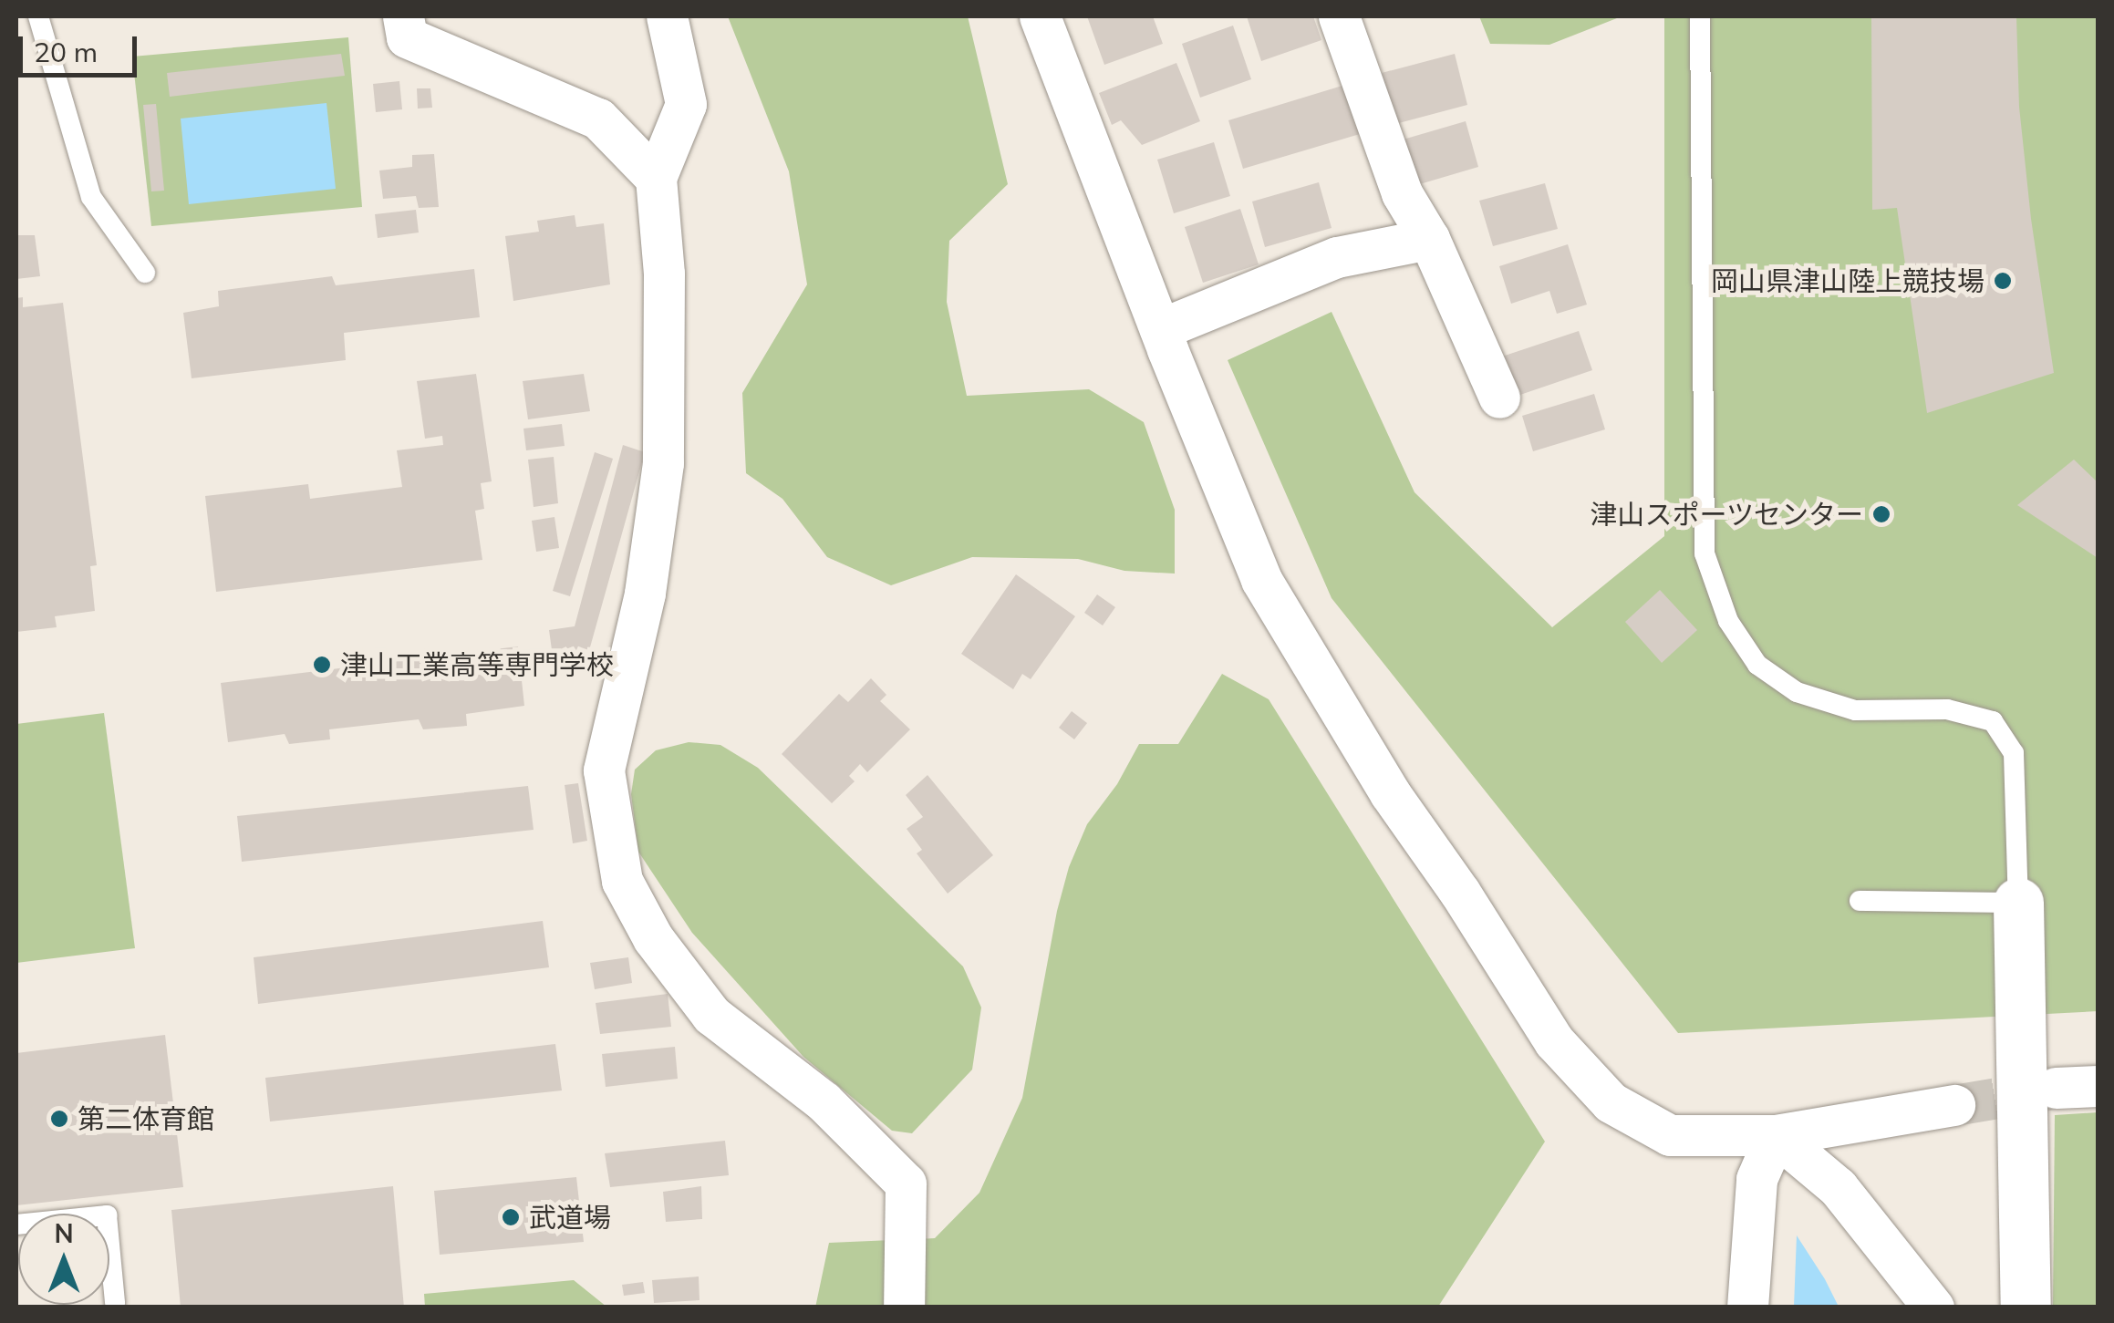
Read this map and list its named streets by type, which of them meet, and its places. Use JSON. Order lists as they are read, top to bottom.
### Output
{
  "places": [
    "岡山県津山陸上競技場",
    "津山スポーツセンター",
    "津山工業高等専門学校",
    "第二体育館",
    "武道場"
  ],
  "scale_bar": "20 m",
  "north": "top"
}
